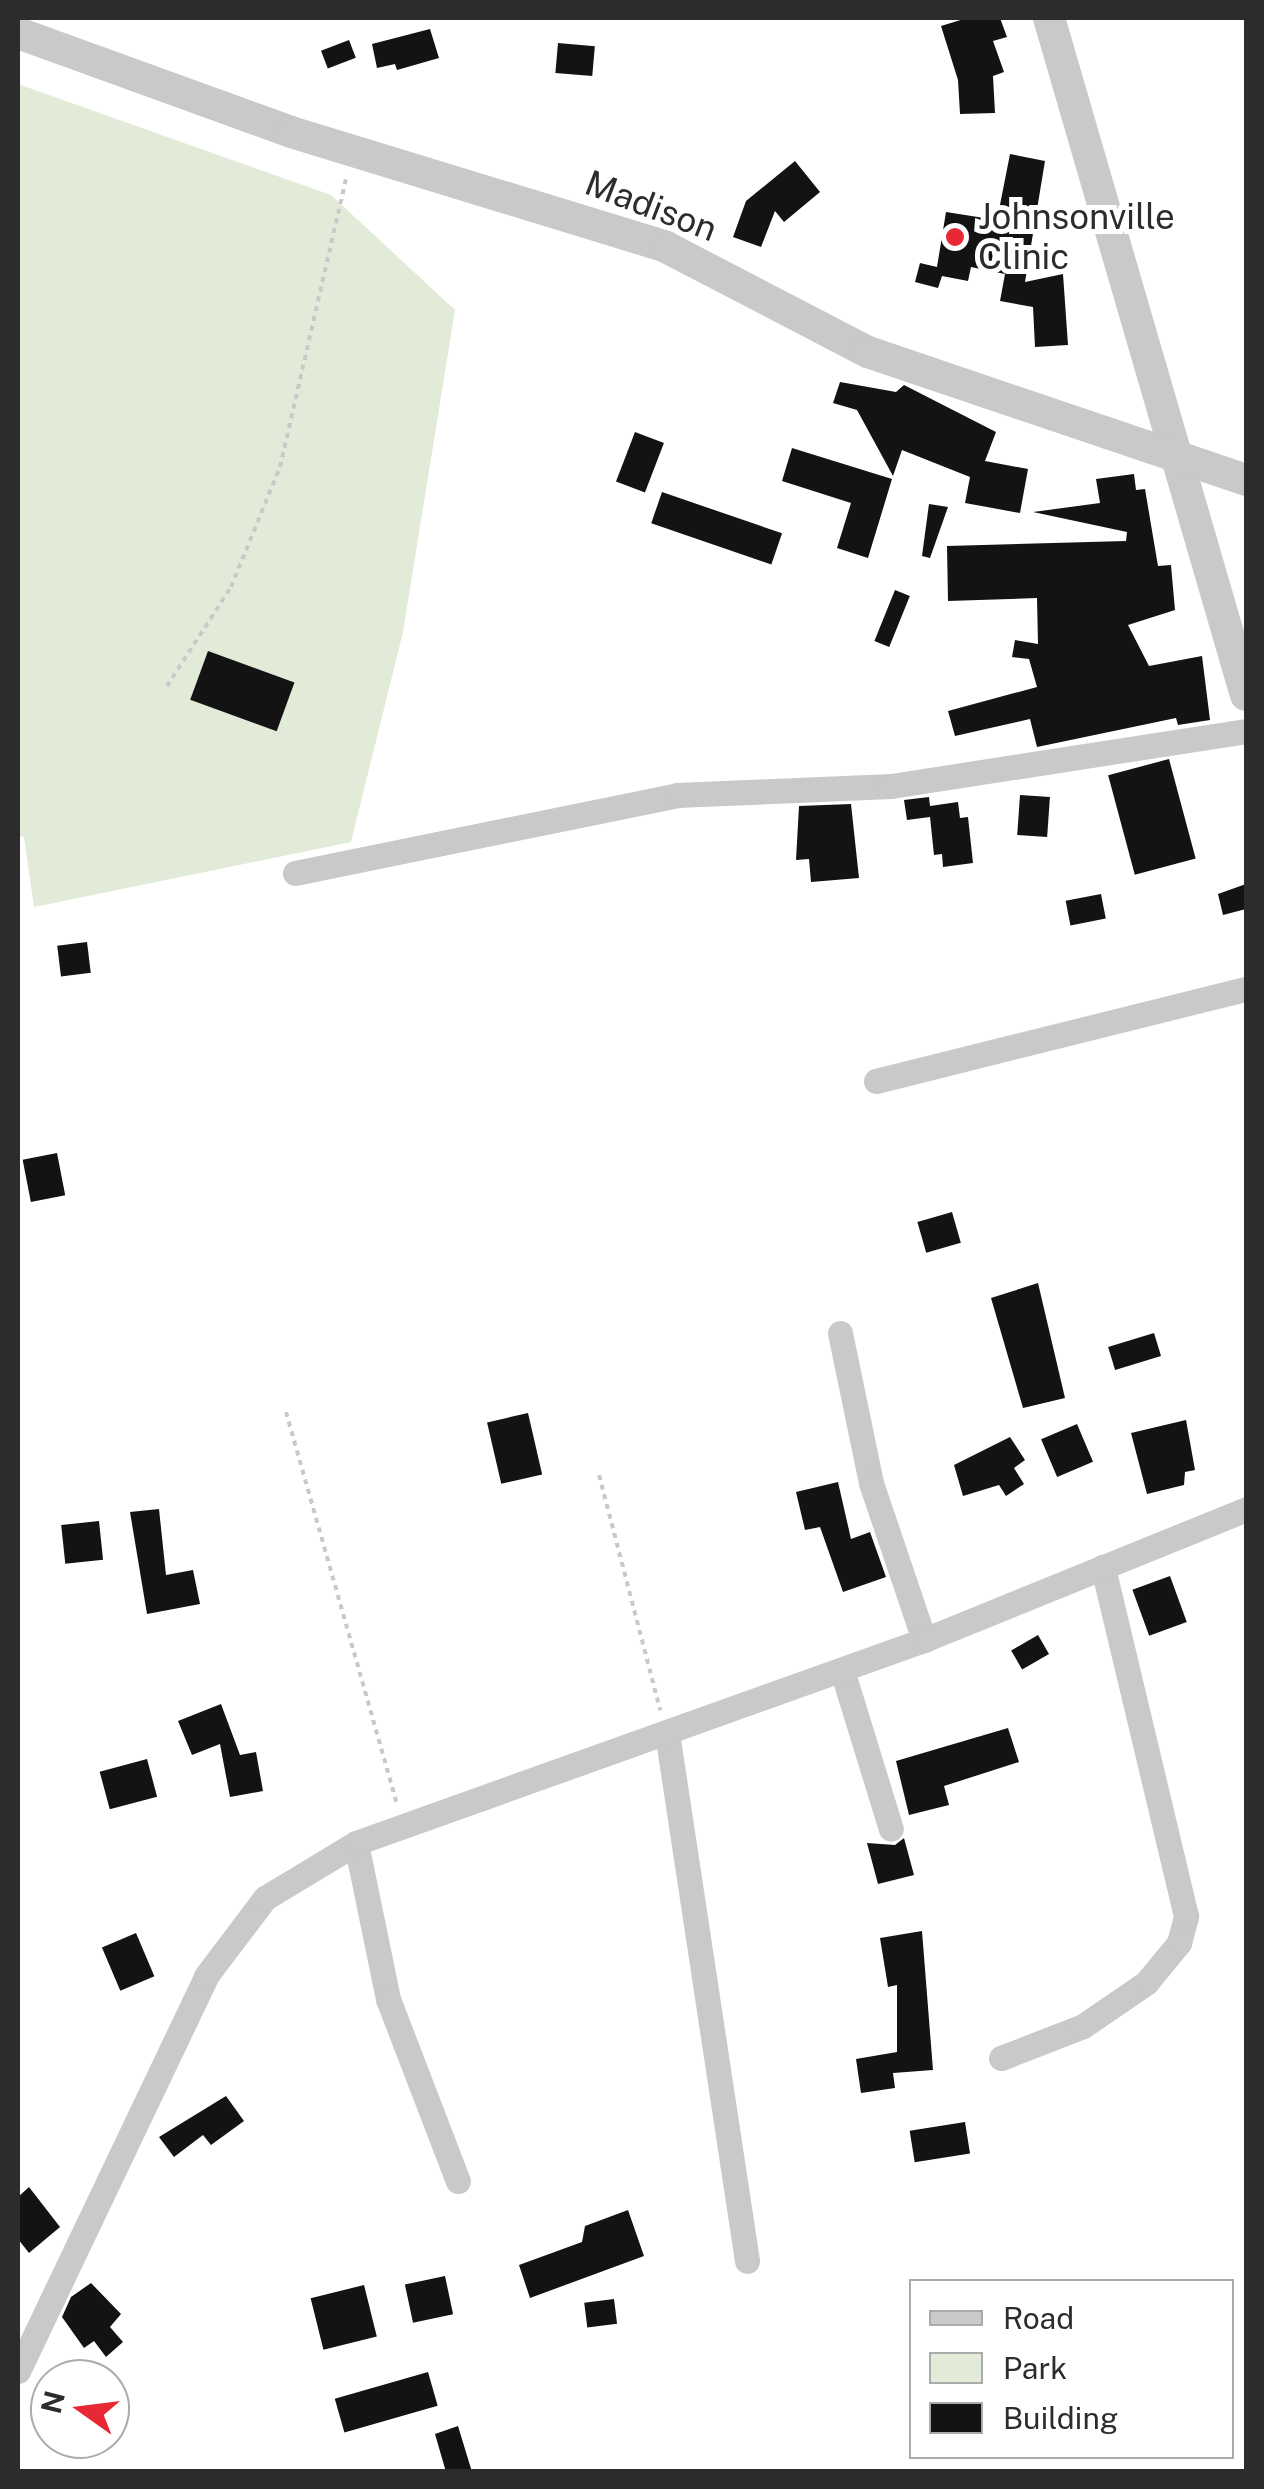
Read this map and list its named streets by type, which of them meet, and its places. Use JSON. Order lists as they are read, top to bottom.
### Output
{
  "streets": {
    "street": ["Madison"]
  },
  "places": ["Johnsonville Clinic"],
  "legend": ["Road", "Park", "Building"],
  "north": "left"
}
